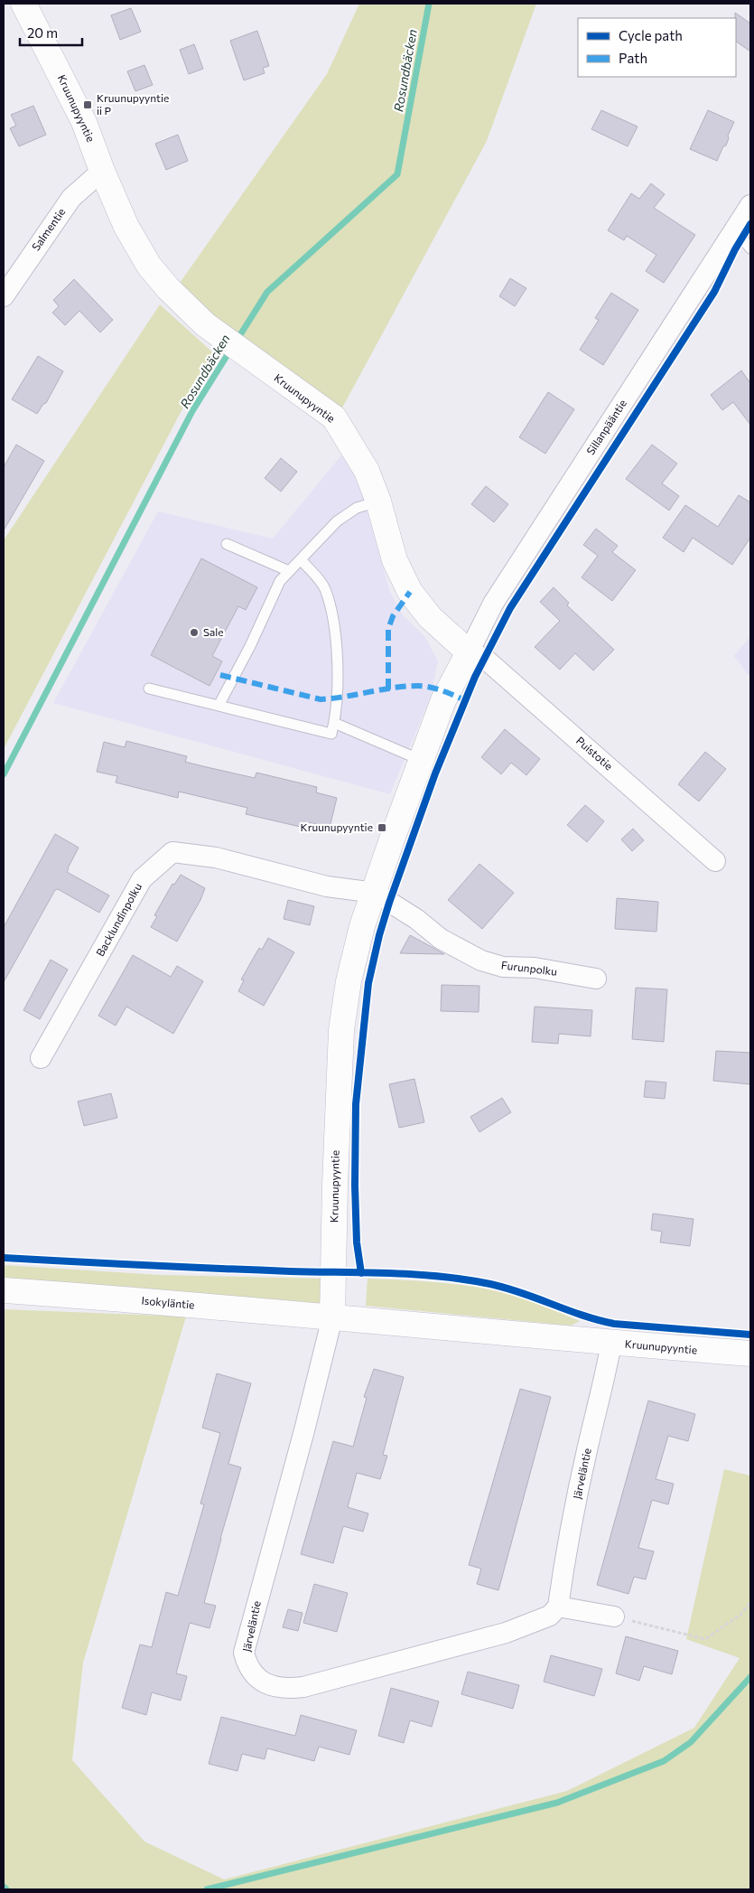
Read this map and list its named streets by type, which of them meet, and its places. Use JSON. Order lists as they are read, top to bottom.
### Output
{
  "streets": {
    "street": [
      "Kruunupyyntie",
      "Salmentie",
      "Sillanpääntie",
      "Puistotie",
      "Backlundinpolku",
      "Furunpolku",
      "Isokyläntie",
      "Järveläntie"
    ]
  },
  "crossings": [
    ["Kruunupyyntie", "Salmentie"],
    ["Kruunupyyntie", "Sillanpääntie"],
    ["Kruunupyyntie", "Puistotie"],
    ["Kruunupyyntie", "Backlundinpolku"],
    ["Kruunupyyntie", "Furunpolku"],
    ["Kruunupyyntie", "Isokyläntie"],
    ["Kruunupyyntie", "Järveläntie"],
    ["Sillanpääntie", "Puistotie"],
    ["Backlundinpolku", "Furunpolku"],
    ["Isokyläntie", "Järveläntie"]
  ],
  "water": ["Rosundbäcken"],
  "places": {
    "transit": ["Kruunupyyntie ii P", "Kruunupyyntie"],
    "other": ["Sale"]
  },
  "legend": ["Cycle path", "Path"],
  "scale_bar": "20 m"
}
